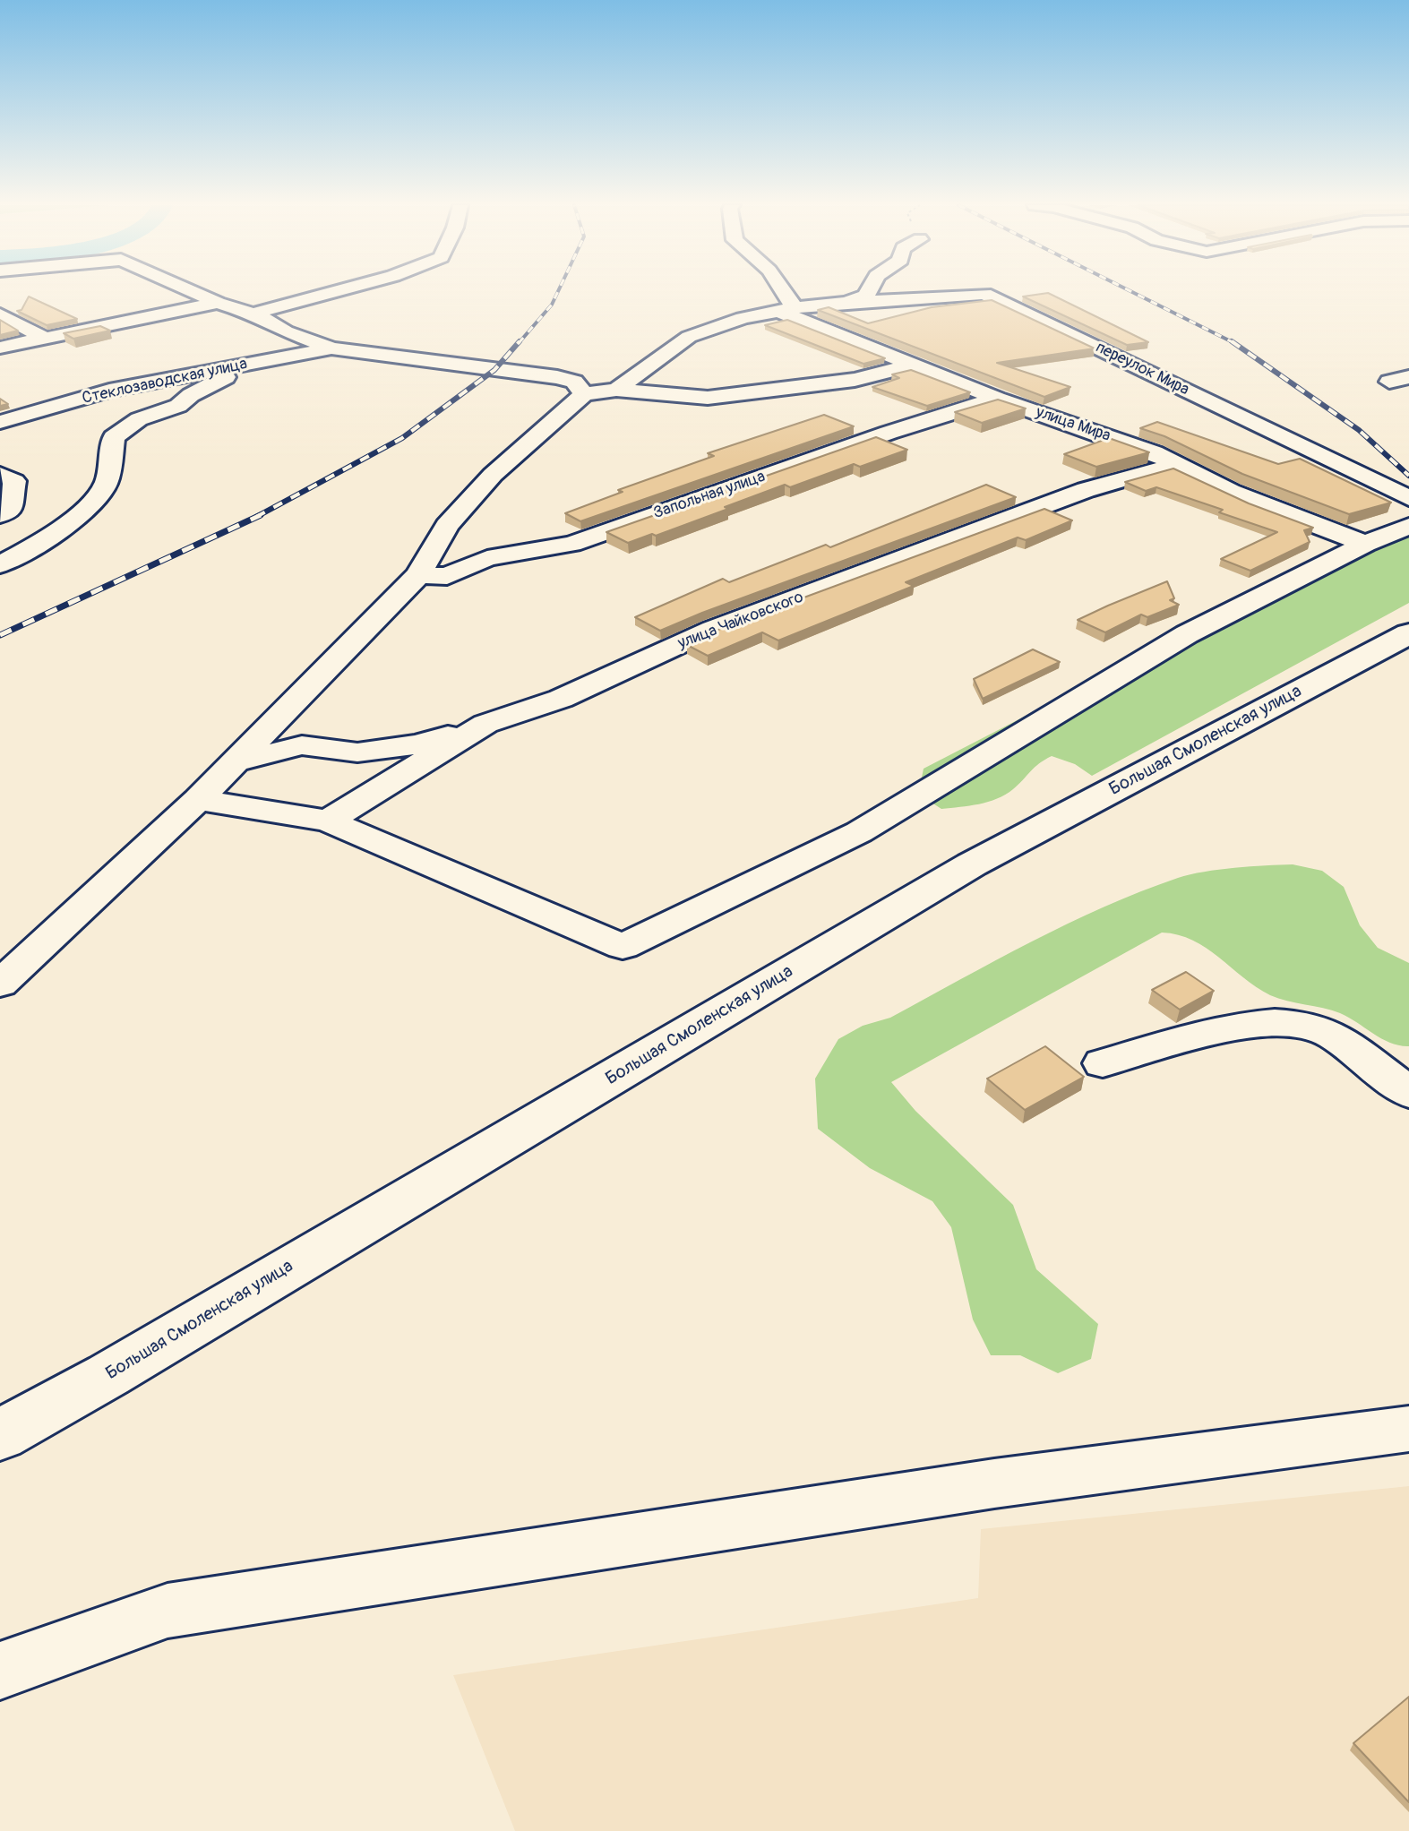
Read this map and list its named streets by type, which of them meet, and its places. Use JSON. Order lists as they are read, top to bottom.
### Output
{
  "streets": {
    "main road": ["Большая Смоленская улица"],
    "street": [
      "переулок Мира",
      "Стеклозаводская улица",
      "улица Мира",
      "Запольная улица",
      "улица Чайковского"
    ]
  },
  "crossings": [
    ["переулок Мира", "улица Мира"],
    ["улица Мира", "Запольная улица"],
    ["улица Мира", "улица Чайковского"]
  ]
}
